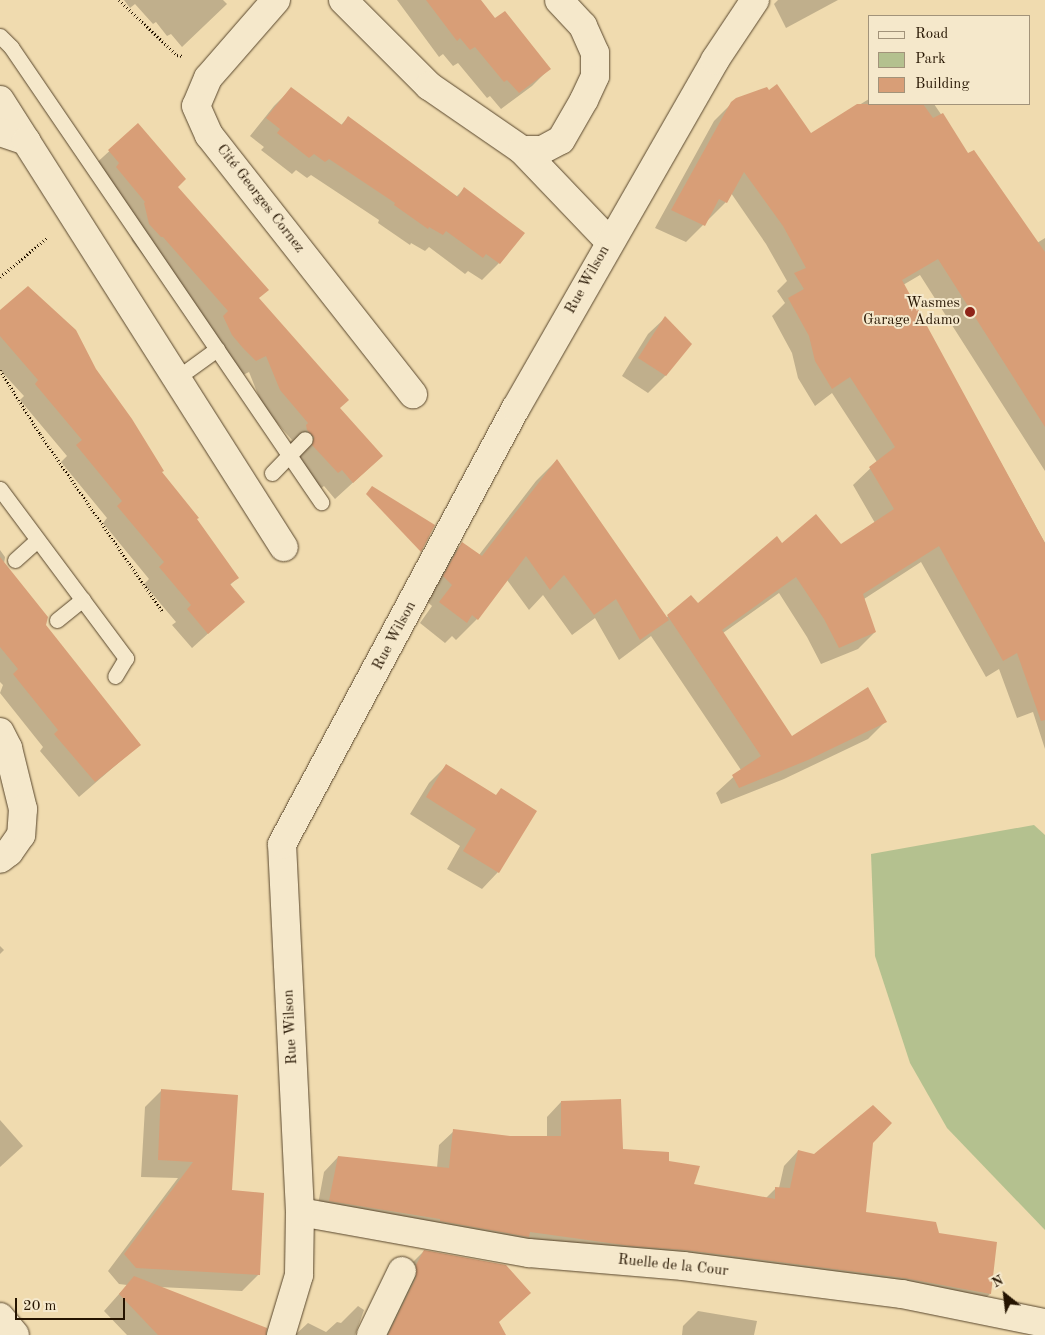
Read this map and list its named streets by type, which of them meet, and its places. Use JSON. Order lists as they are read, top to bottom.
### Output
{
  "streets": {
    "street": ["Cité Georges Cornez", "Rue Wilson", "Ruelle de la Cour"]
  },
  "crossings": [
    ["Rue Wilson", "Ruelle de la Cour"]
  ],
  "places": ["Wasmes Garage Adamo"],
  "legend": ["Road", "Park", "Building"],
  "scale_bar": "20 m",
  "north": "top left"
}
